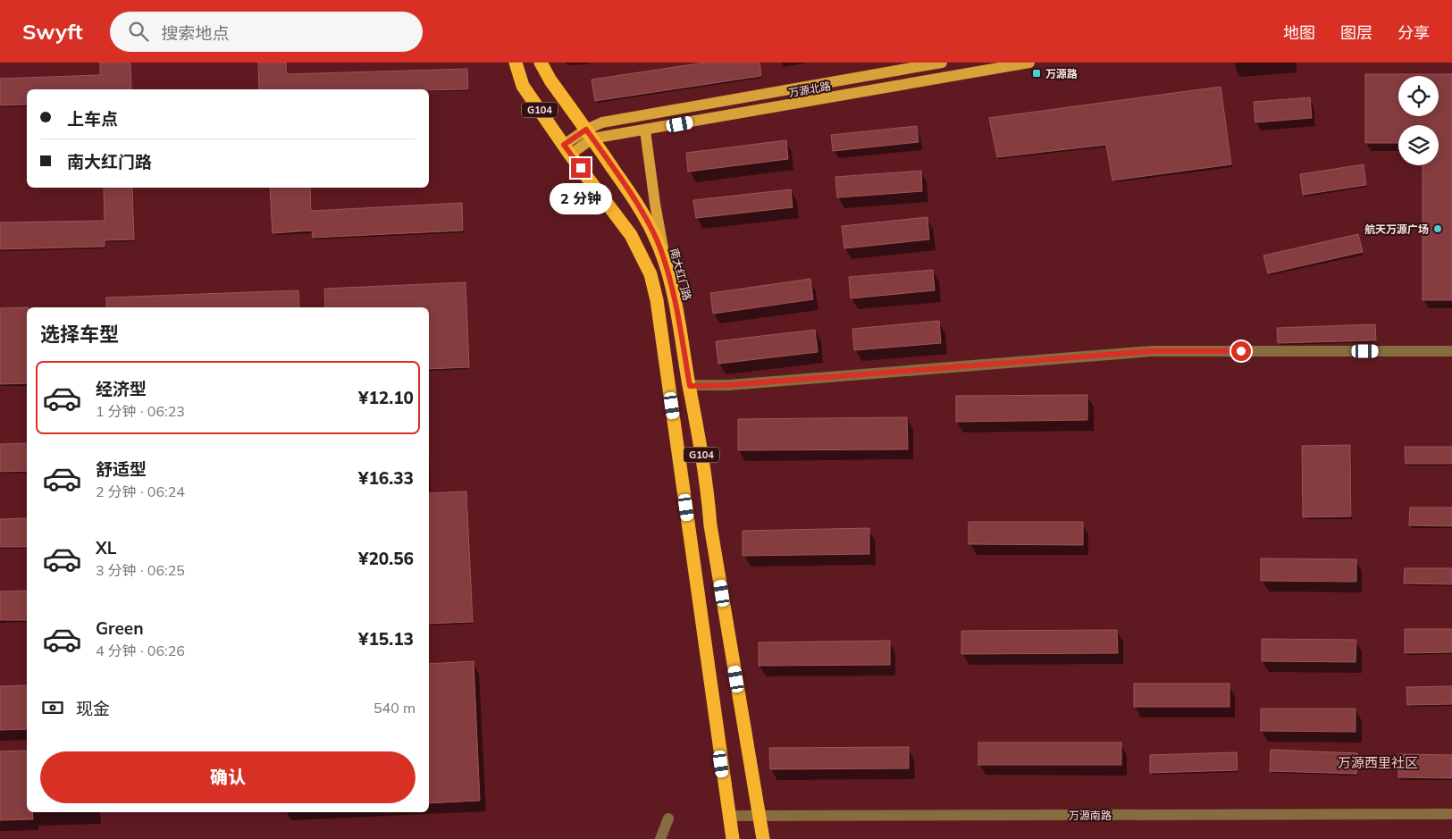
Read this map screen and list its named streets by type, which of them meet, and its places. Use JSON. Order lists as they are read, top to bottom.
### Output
{
  "streets": {
    "highway": ["G104", "南大红门路"],
    "main road": ["万源北路"],
    "street": ["万源南路"]
  },
  "crossings": [
    ["万源北路", "南大红门路"],
    ["G104", "南大红门路"],
    ["G104", "万源南路"],
    ["南大红门路", "万源南路"]
  ],
  "districts": ["万源西里社区"],
  "places": {
    "transit": ["万源路"],
    "other": ["航天万源广场"]
  },
  "page": {
    "header": "Swyft",
    "search": "搜索地点",
    "nav": ["地图", "图层", "分享"],
    "banner": ["上车点", "南大红门路"],
    "bubble": "2 分钟",
    "heading": "选择车型",
    "list": [
      {
        "name": "经济型",
        "note": "1 分钟 · 06:23",
        "value": "¥12.10"
      },
      {
        "name": "舒适型",
        "note": "2 分钟 · 06:24",
        "value": "¥16.33"
      },
      {
        "name": "XL",
        "note": "3 分钟 · 06:25",
        "value": "¥20.56"
      },
      {
        "name": "Green",
        "note": "4 分钟 · 06:26",
        "value": "¥15.13"
      }
    ],
    "pay": ["现金", "540 m"],
    "buttons": "确认"
  }
}
